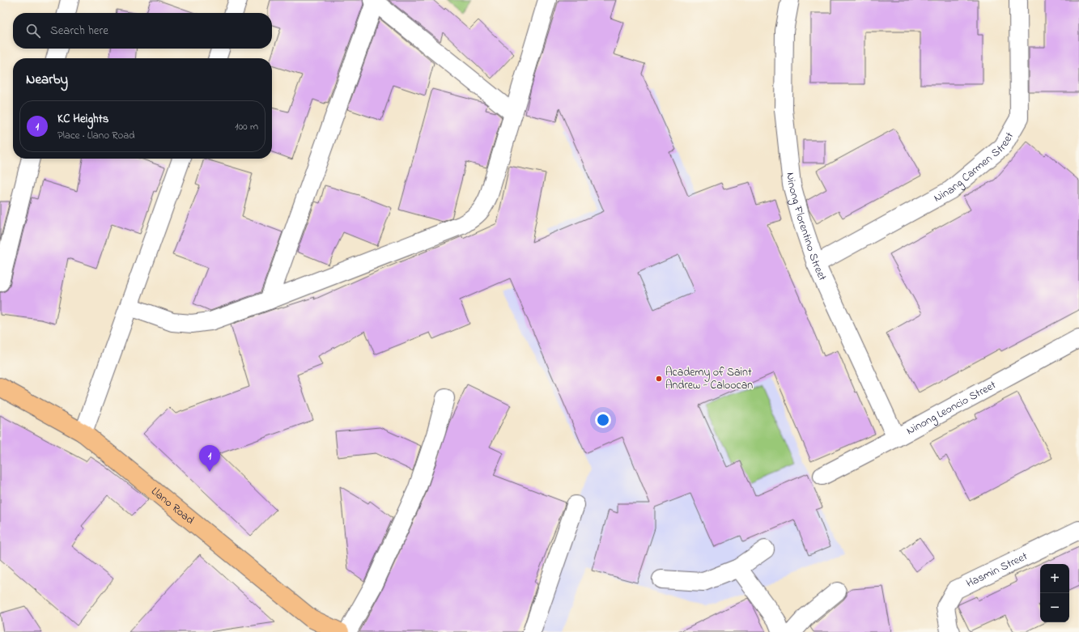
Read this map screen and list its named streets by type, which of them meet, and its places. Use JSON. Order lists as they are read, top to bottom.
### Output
{
  "streets": {
    "main road": ["Llano Road"],
    "street": [
      "Ninang Carmen Street",
      "Ninong Florentino Street",
      "Ninong Leoncio Street",
      "Hasmin Street"
    ]
  },
  "crossings": [
    ["Ninang Carmen Street", "Ninong Florentino Street"],
    ["Ninong Florentino Street", "Ninong Leoncio Street"]
  ],
  "places": ["Academy of Saint Andrew - Caloocan"],
  "page": {
    "search": "Search here",
    "heading": "Nearby",
    "list": [
      {
        "mark": "1",
        "name": "KC Heights",
        "note": "Place · Llano Road",
        "value": "100 m"
      }
    ],
    "pins": "1",
    "map_buttons": ["+", "−"]
  }
}
